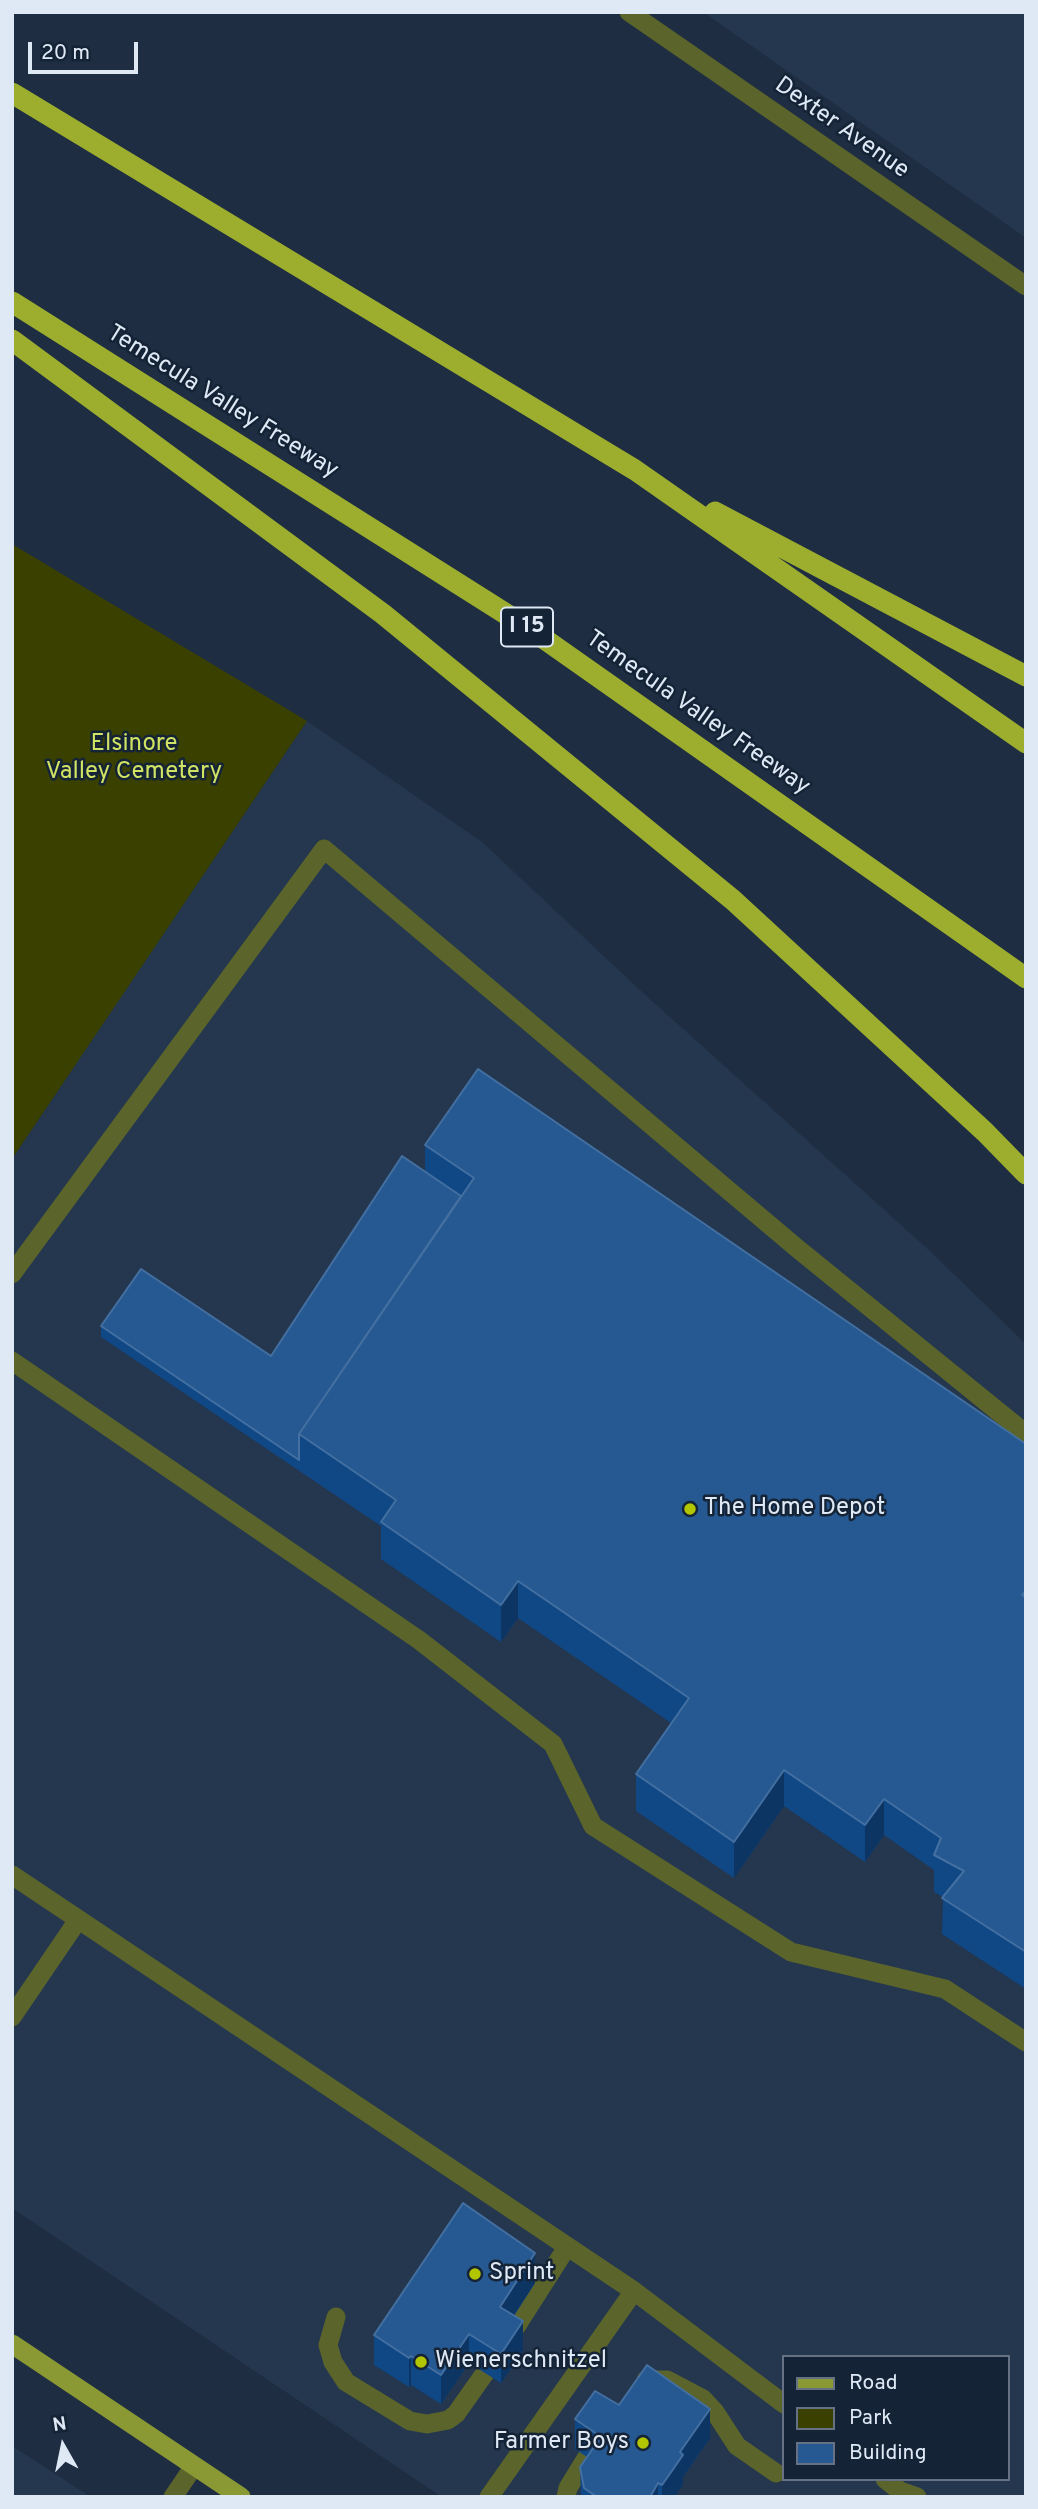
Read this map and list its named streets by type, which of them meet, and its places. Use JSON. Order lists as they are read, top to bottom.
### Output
{
  "streets": {
    "highway": ["Temecula Valley Freeway", "I 15"],
    "street": ["Dexter Avenue"]
  },
  "parks": ["Elsinore Valley Cemetery"],
  "places": [
    "The Home Depot",
    "Sprint",
    "Wienerschnitzel",
    "Farmer Boys"
  ],
  "legend": ["Road", "Park", "Building"],
  "scale_bar": "20 m",
  "north": "top"
}
